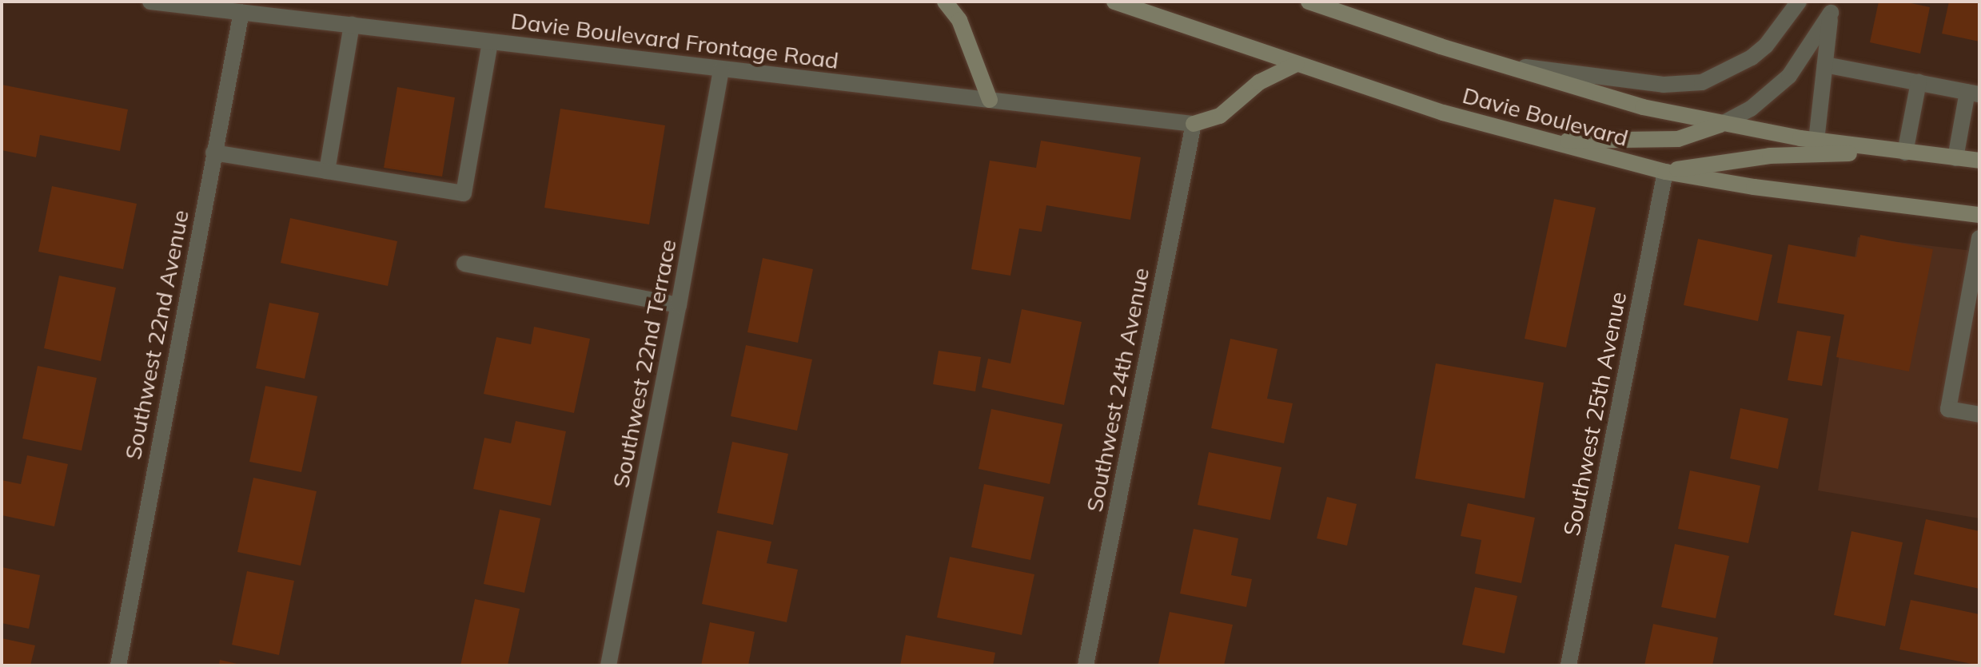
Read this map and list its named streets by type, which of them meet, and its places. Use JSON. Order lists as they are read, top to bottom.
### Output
{
  "streets": {
    "main road": ["Davie Boulevard"],
    "street": [
      "Davie Boulevard Frontage Road",
      "Southwest 22nd Avenue",
      "Southwest 22nd Terrace",
      "Southwest 24th Avenue",
      "Southwest 25th Avenue"
    ]
  },
  "crossings": [
    ["Davie Boulevard Frontage Road", "Southwest 22nd Avenue"],
    ["Davie Boulevard Frontage Road", "Southwest 22nd Terrace"],
    ["Davie Boulevard Frontage Road", "Southwest 24th Avenue"],
    ["Davie Boulevard", "Southwest 25th Avenue"]
  ]
}
